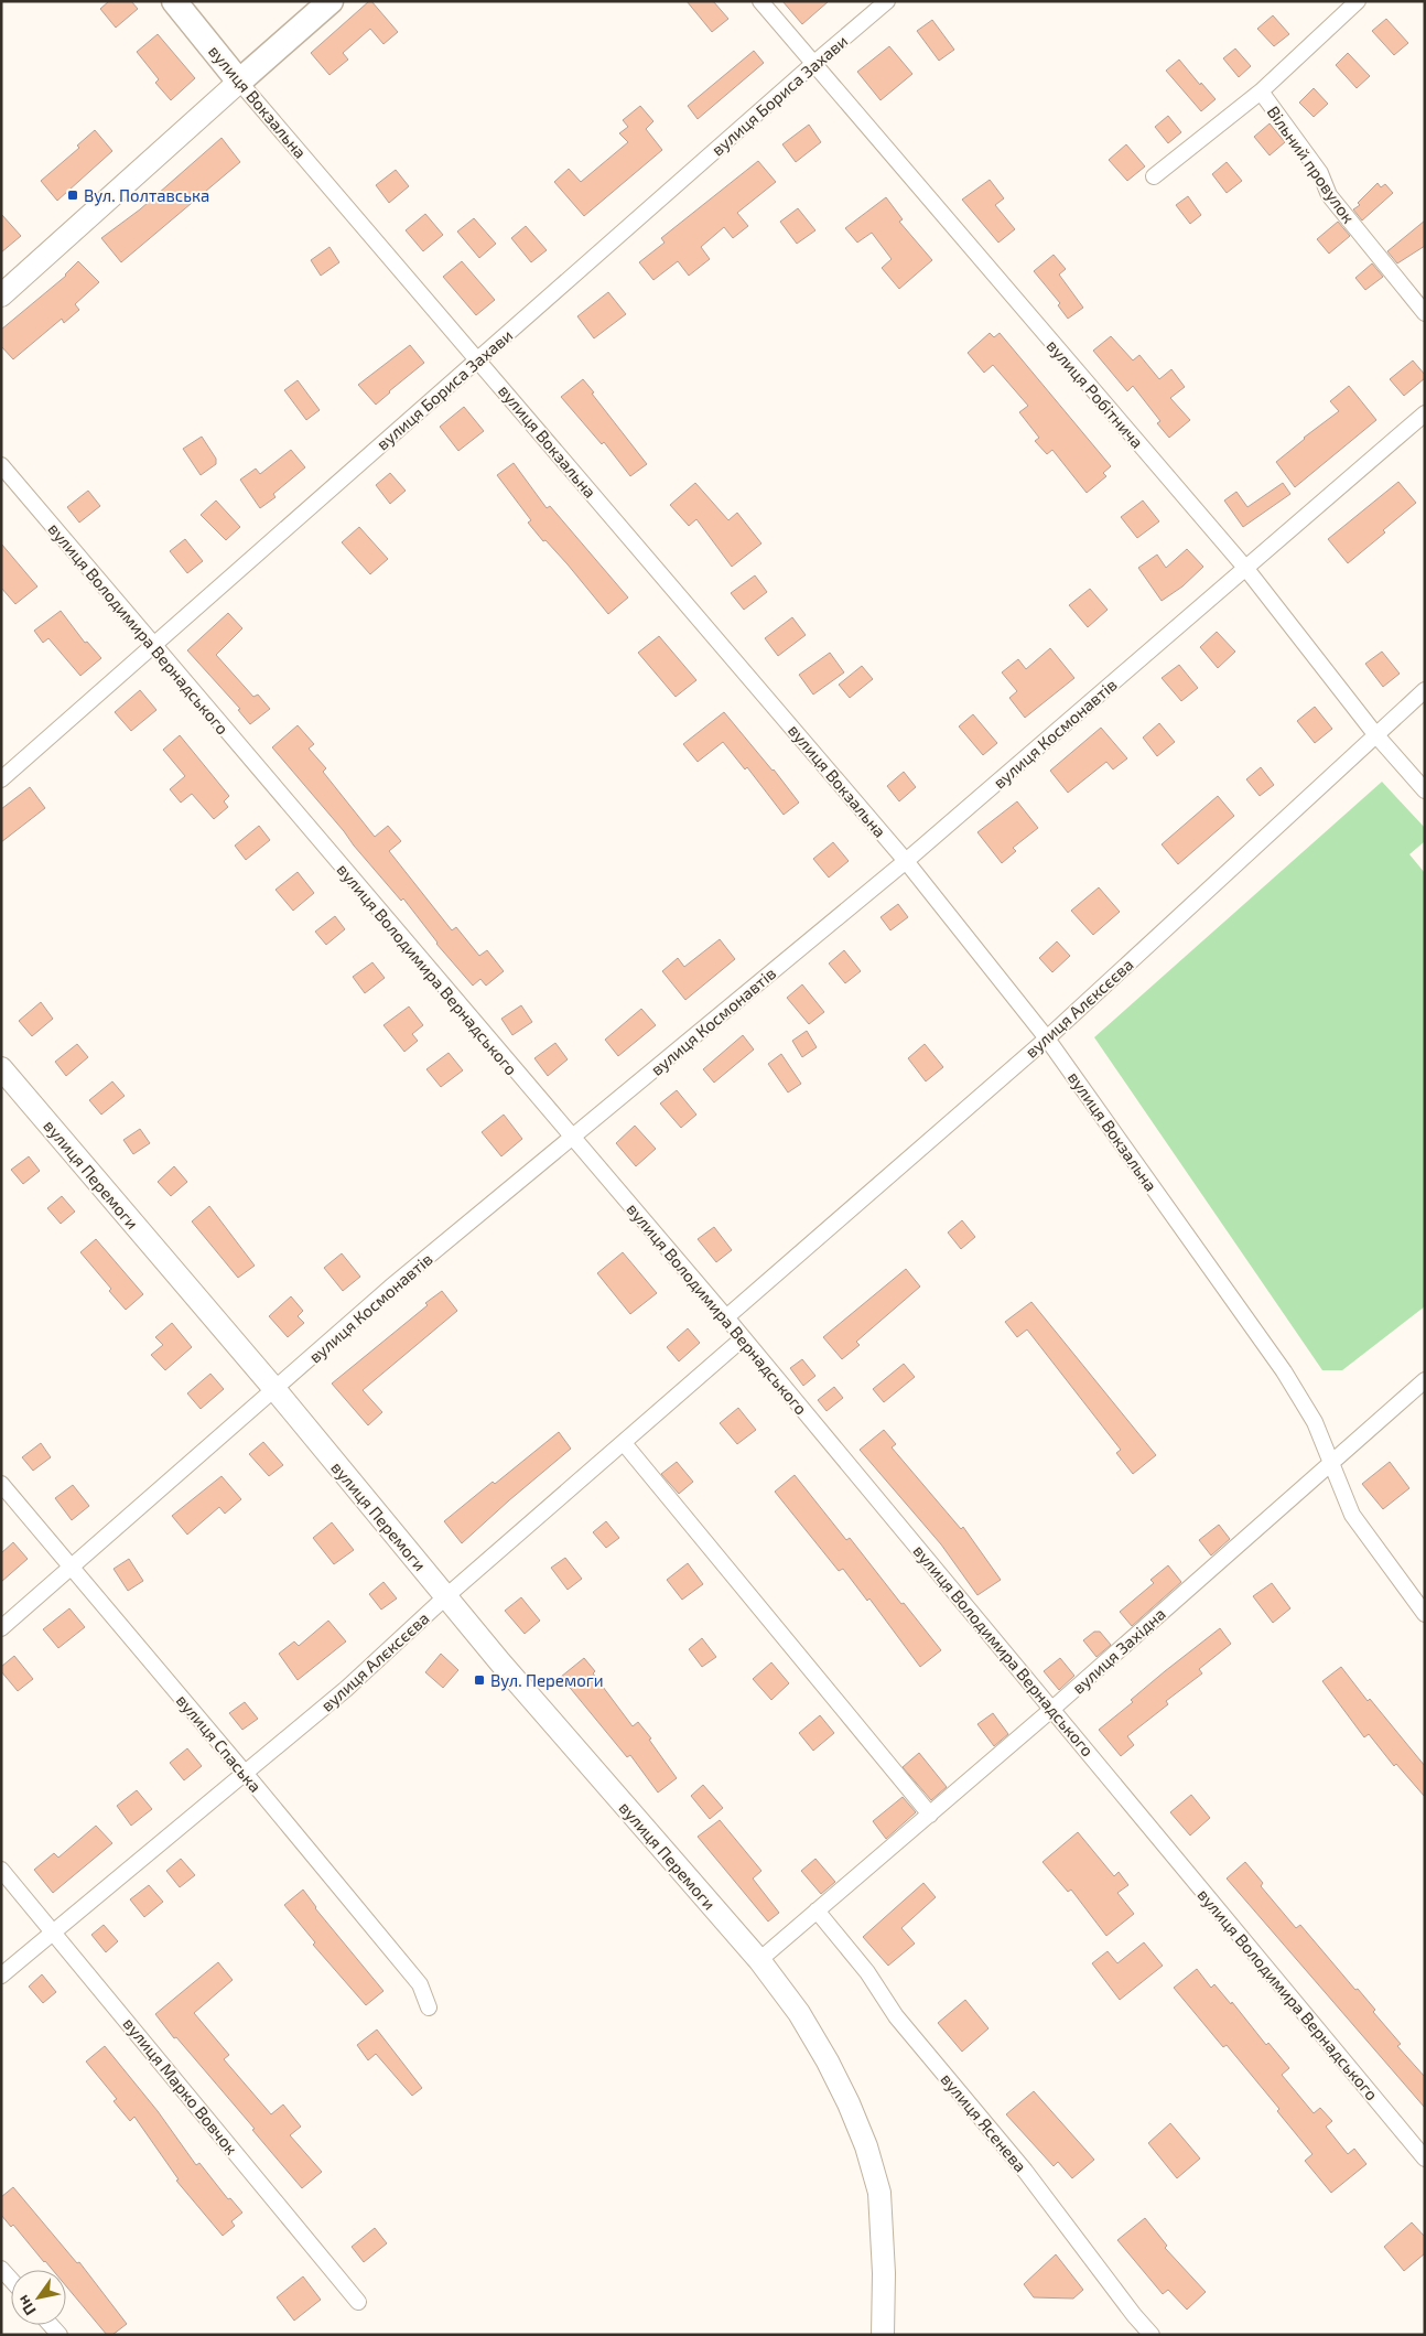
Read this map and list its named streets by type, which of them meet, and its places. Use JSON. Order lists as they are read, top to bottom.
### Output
{
  "streets": {
    "main road": ["вулиця Вокзальна", "вулиця Перемоги"],
    "street": [
      "вулиця Бориса Захави",
      "Вільний провулок",
      "вулиця Робітнича",
      "вулиця Володимира Вернадського",
      "вулиця Космонавтів",
      "вулиця Алєксєєва",
      "вулиця Західна",
      "вулиця Спаська",
      "вулиця Марко Вовчок",
      "вулиця Ясенева"
    ]
  },
  "crossings": [
    ["вулиця Бориса Захави", "вулиця Вокзальна"],
    ["вулиця Бориса Захави", "вулиця Робітнича"],
    ["вулиця Бориса Захави", "вулиця Володимира Вернадського"],
    ["вулиця Вокзальна", "вулиця Космонавтів"],
    ["вулиця Вокзальна", "вулиця Алєксєєва"],
    ["вулиця Вокзальна", "вулиця Західна"],
    ["вулиця Робітнича", "вулиця Космонавтів"],
    ["вулиця Робітнича", "вулиця Алєксєєва"],
    ["вулиця Володимира Вернадського", "вулиця Космонавтів"],
    ["вулиця Володимира Вернадського", "вулиця Алєксєєва"],
    ["вулиця Володимира Вернадського", "вулиця Західна"],
    ["вулиця Космонавтів", "вулиця Перемоги"],
    ["вулиця Космонавтів", "вулиця Спаська"],
    ["вулиця Алєксєєва", "вулиця Перемоги"],
    ["вулиця Алєксєєва", "вулиця Спаська"],
    ["вулиця Алєксєєва", "вулиця Марко Вовчок"],
    ["вулиця Перемоги", "вулиця Західна"],
    ["вулиця Західна", "вулиця Ясенева"]
  ],
  "places": {
    "transit": ["Вул. Полтавська", "Вул. Перемоги"]
  },
  "north": "bottom left"
}
